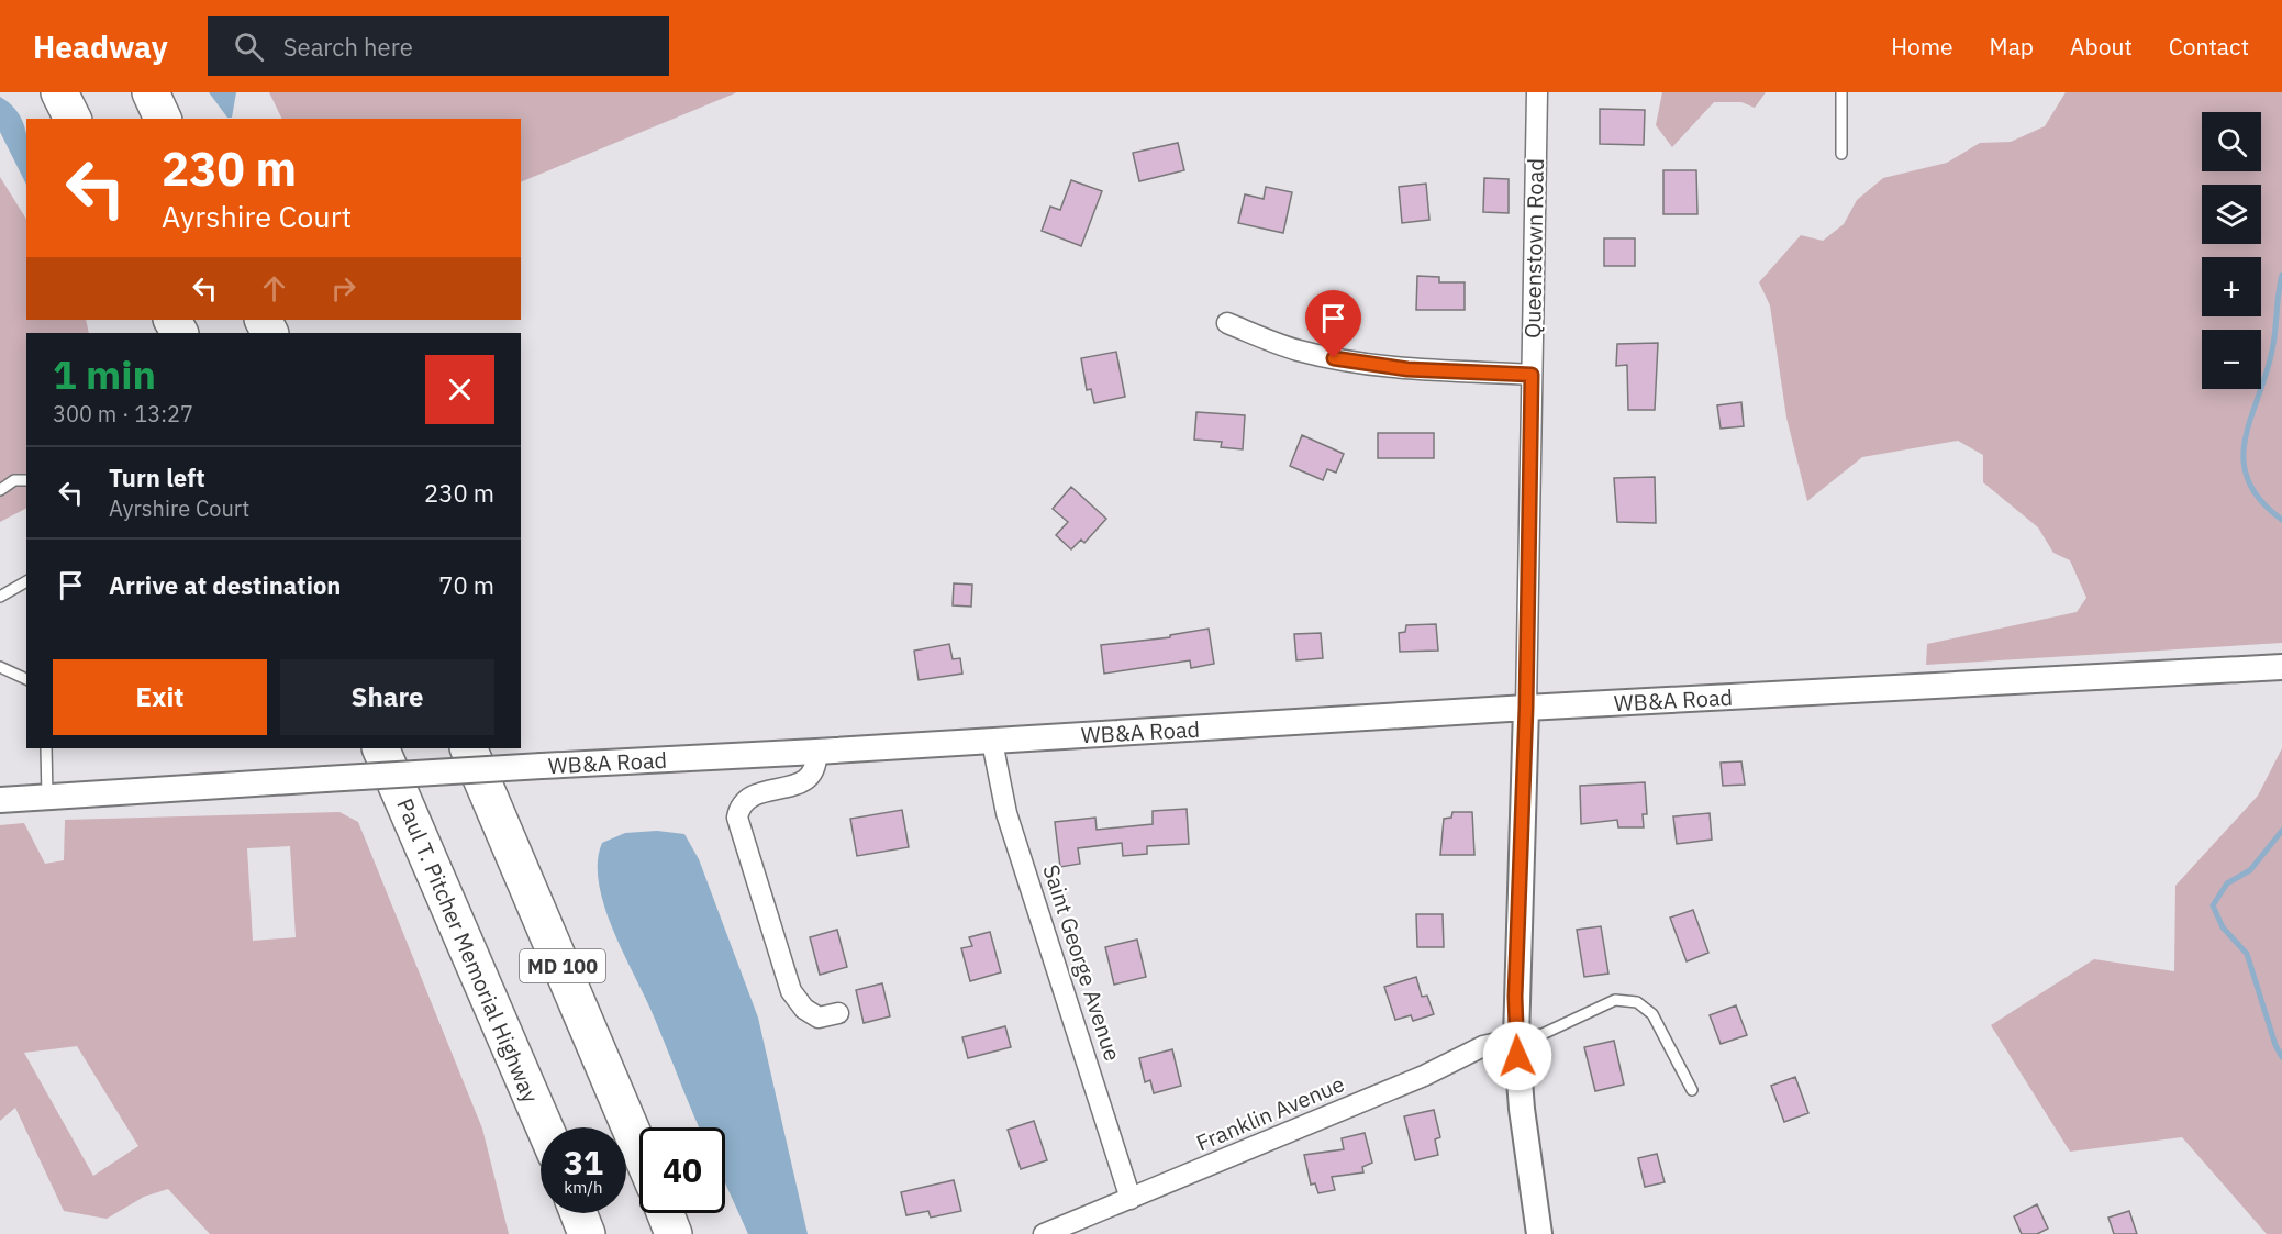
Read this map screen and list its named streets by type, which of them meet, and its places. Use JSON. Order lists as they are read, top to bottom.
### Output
{
  "streets": {
    "highway": ["Paul T. Pitcher Memorial Highway", "MD 100"],
    "street": [
      "Queenstown Road",
      "WB&A Road",
      "Saint George Avenue",
      "Franklin Avenue"
    ]
  },
  "crossings": [
    ["Queenstown Road", "WB&A Road"],
    ["Queenstown Road", "Franklin Avenue"],
    ["WB&A Road", "Saint George Avenue"],
    ["Saint George Avenue", "Franklin Avenue"]
  ],
  "page": {
    "header": "Headway",
    "search": "Search here",
    "nav": [
      "Home",
      "Map",
      "About",
      "Contact"
    ],
    "map_buttons": ["+", "−"],
    "turn": ["230 m", "Ayrshire Court"],
    "heading": ["1 min", "300 m · 13:27"],
    "list": [
      {
        "name": "Turn left",
        "note": "Ayrshire Court",
        "value": "230 m"
      },
      {
        "name": "Arrive at destination",
        "value": "70 m"
      }
    ],
    "buttons": ["Exit", "Share"],
    "speed": "31 km/h",
    "limit": "40"
  }
}
